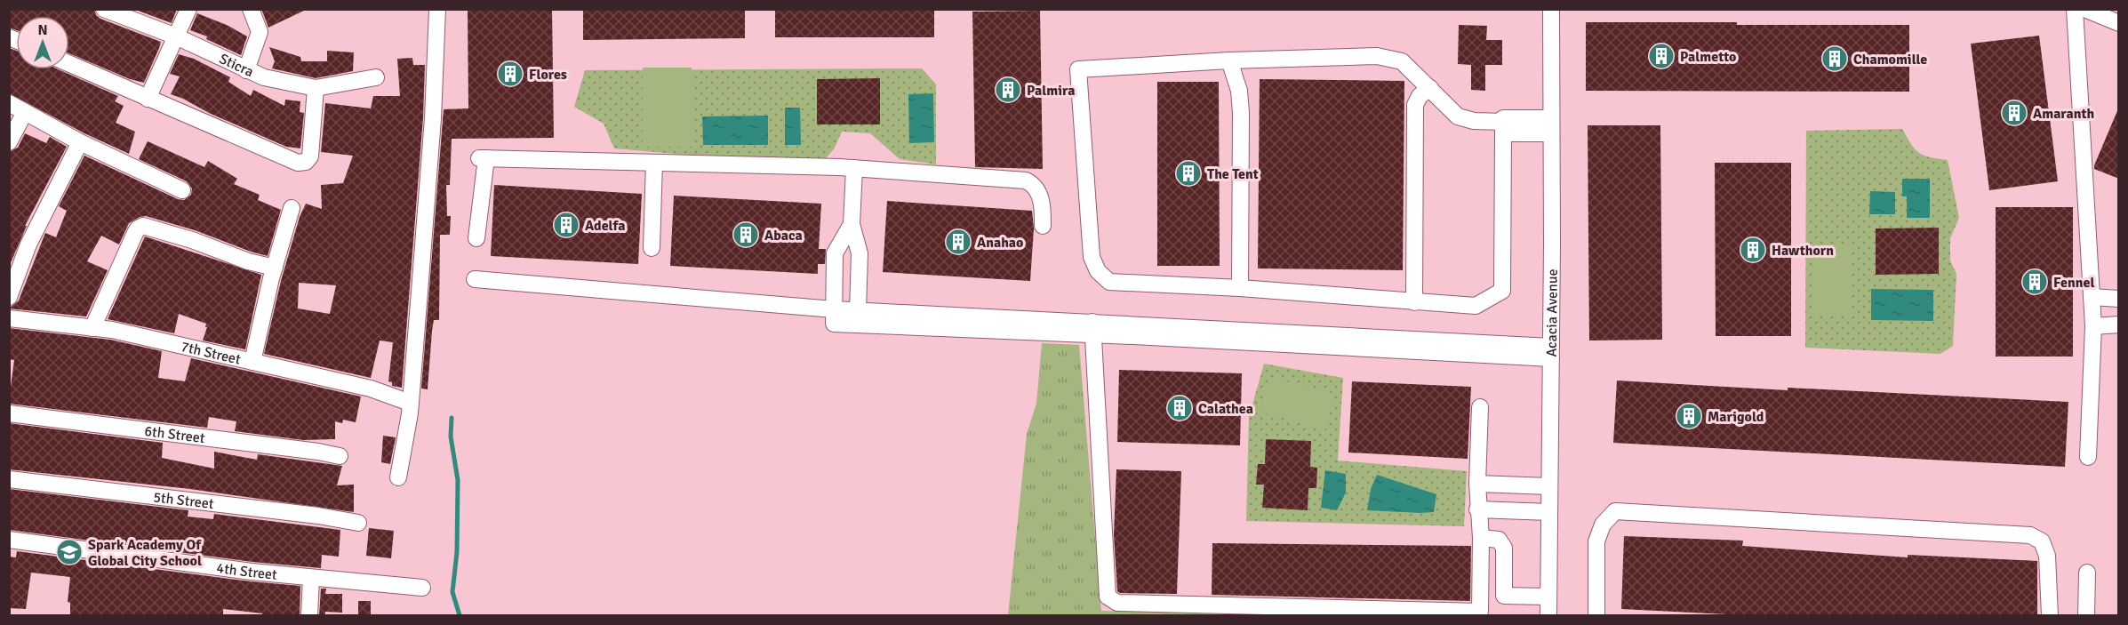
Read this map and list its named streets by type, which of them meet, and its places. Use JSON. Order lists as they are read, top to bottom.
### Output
{
  "streets": {
    "street": [
      "Sticra",
      "Acacia Avenue",
      "7th Street",
      "6th Street",
      "5th Street",
      "4th Street"
    ]
  },
  "places": {
    "building": [
      "Palmetto",
      "Chamomille",
      "Flores",
      "Palmira",
      "Amaranth",
      "The Tent",
      "Adelfa",
      "Abaca",
      "Anahao",
      "Hawthorn",
      "Fennel",
      "Calathea",
      "Marigold"
    ],
    "school or university": ["Spark Academy Of Global City School"]
  },
  "north": "top"
}
